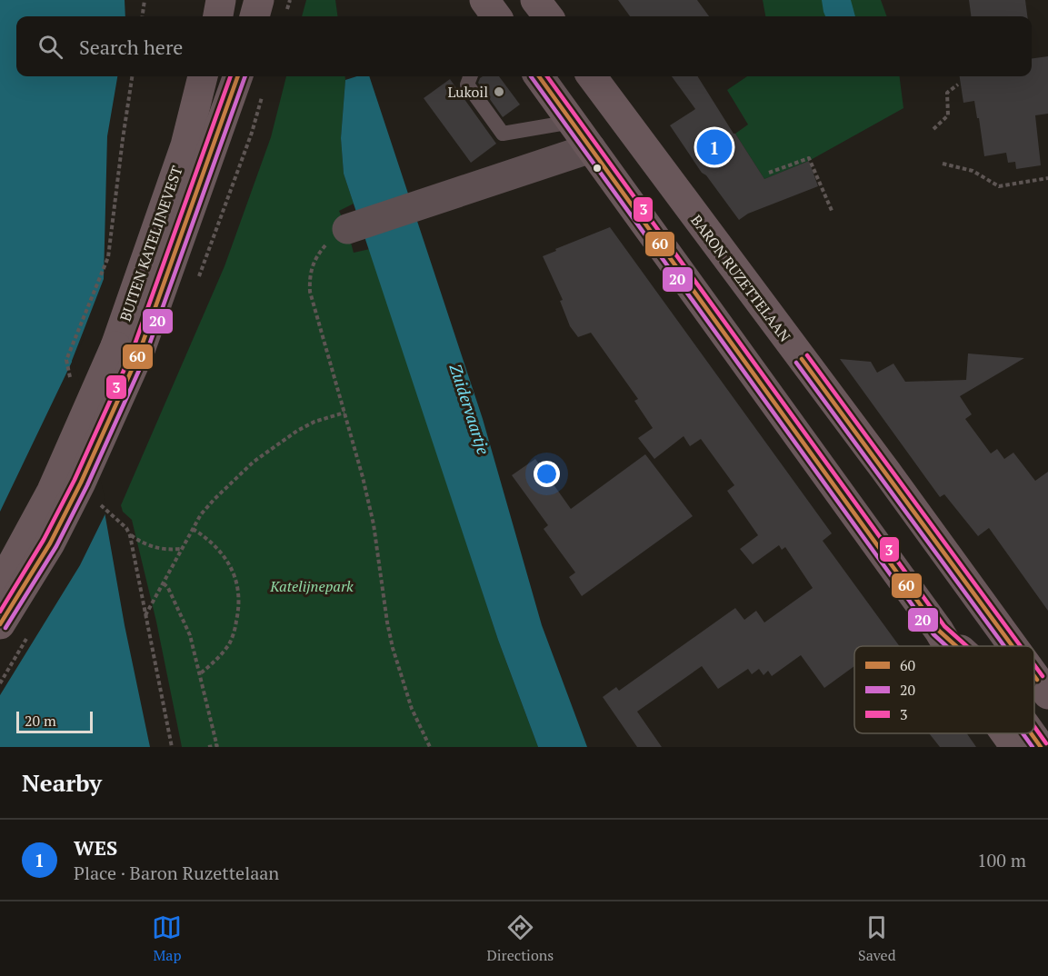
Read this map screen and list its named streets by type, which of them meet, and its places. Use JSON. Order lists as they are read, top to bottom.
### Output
{
  "streets": {
    "main road": ["BUITEN KATELIJNEVEST", "BARON RUZETTELAAN"]
  },
  "water": ["Zuidervaartje"],
  "parks": ["Katelijnepark"],
  "places": ["Lukoil"],
  "lines": ["transit line 60", "transit line 20", "transit line 3"],
  "legend": ["60", "20", "3"],
  "scale_bar": "20 m",
  "page": {
    "search": "Search here",
    "pins": "1",
    "scale": "20 m",
    "heading": "Nearby",
    "list": [
      {
        "mark": "1",
        "name": "WES",
        "note": "Place · Baron Ruzettelaan",
        "value": "100 m"
      }
    ],
    "nav": ["Map", "Directions", "Saved"]
  }
}
